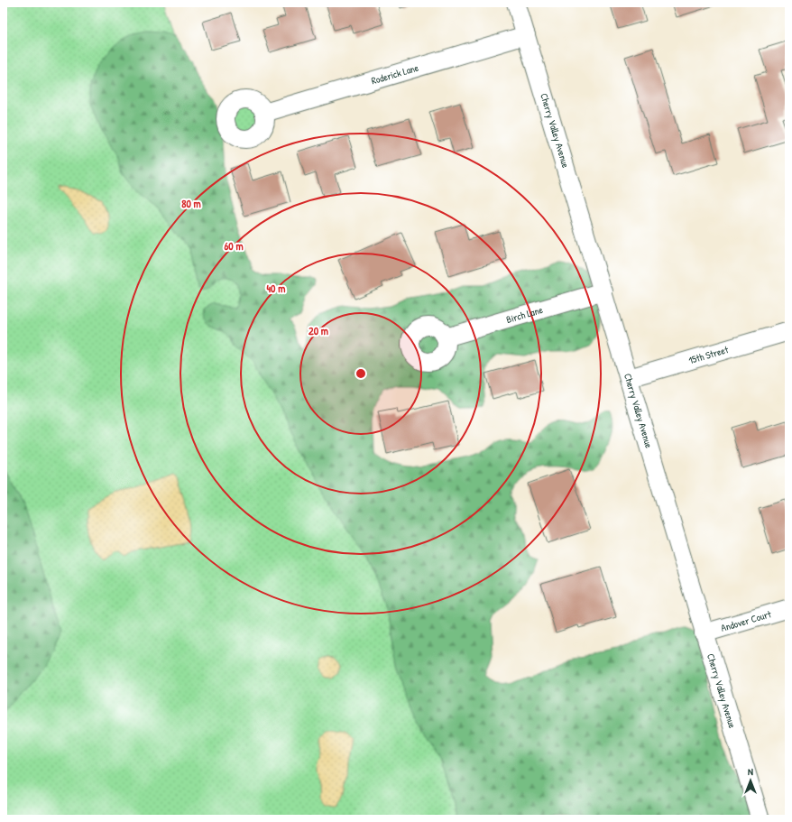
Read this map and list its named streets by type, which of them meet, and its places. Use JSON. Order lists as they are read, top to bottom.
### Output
{
  "streets": {
    "street": [
      "Roderick Lane",
      "Cherry Valley Avenue",
      "Birch Lane",
      "15th Street",
      "Andover Court"
    ]
  },
  "crossings": [
    ["Roderick Lane", "Cherry Valley Avenue"],
    ["Cherry Valley Avenue", "Birch Lane"],
    ["Cherry Valley Avenue", "15th Street"],
    ["Cherry Valley Avenue", "Andover Court"]
  ],
  "north": "top",
  "rings": [
    "80 m",
    "60 m",
    "40 m",
    "20 m"
  ]
}
